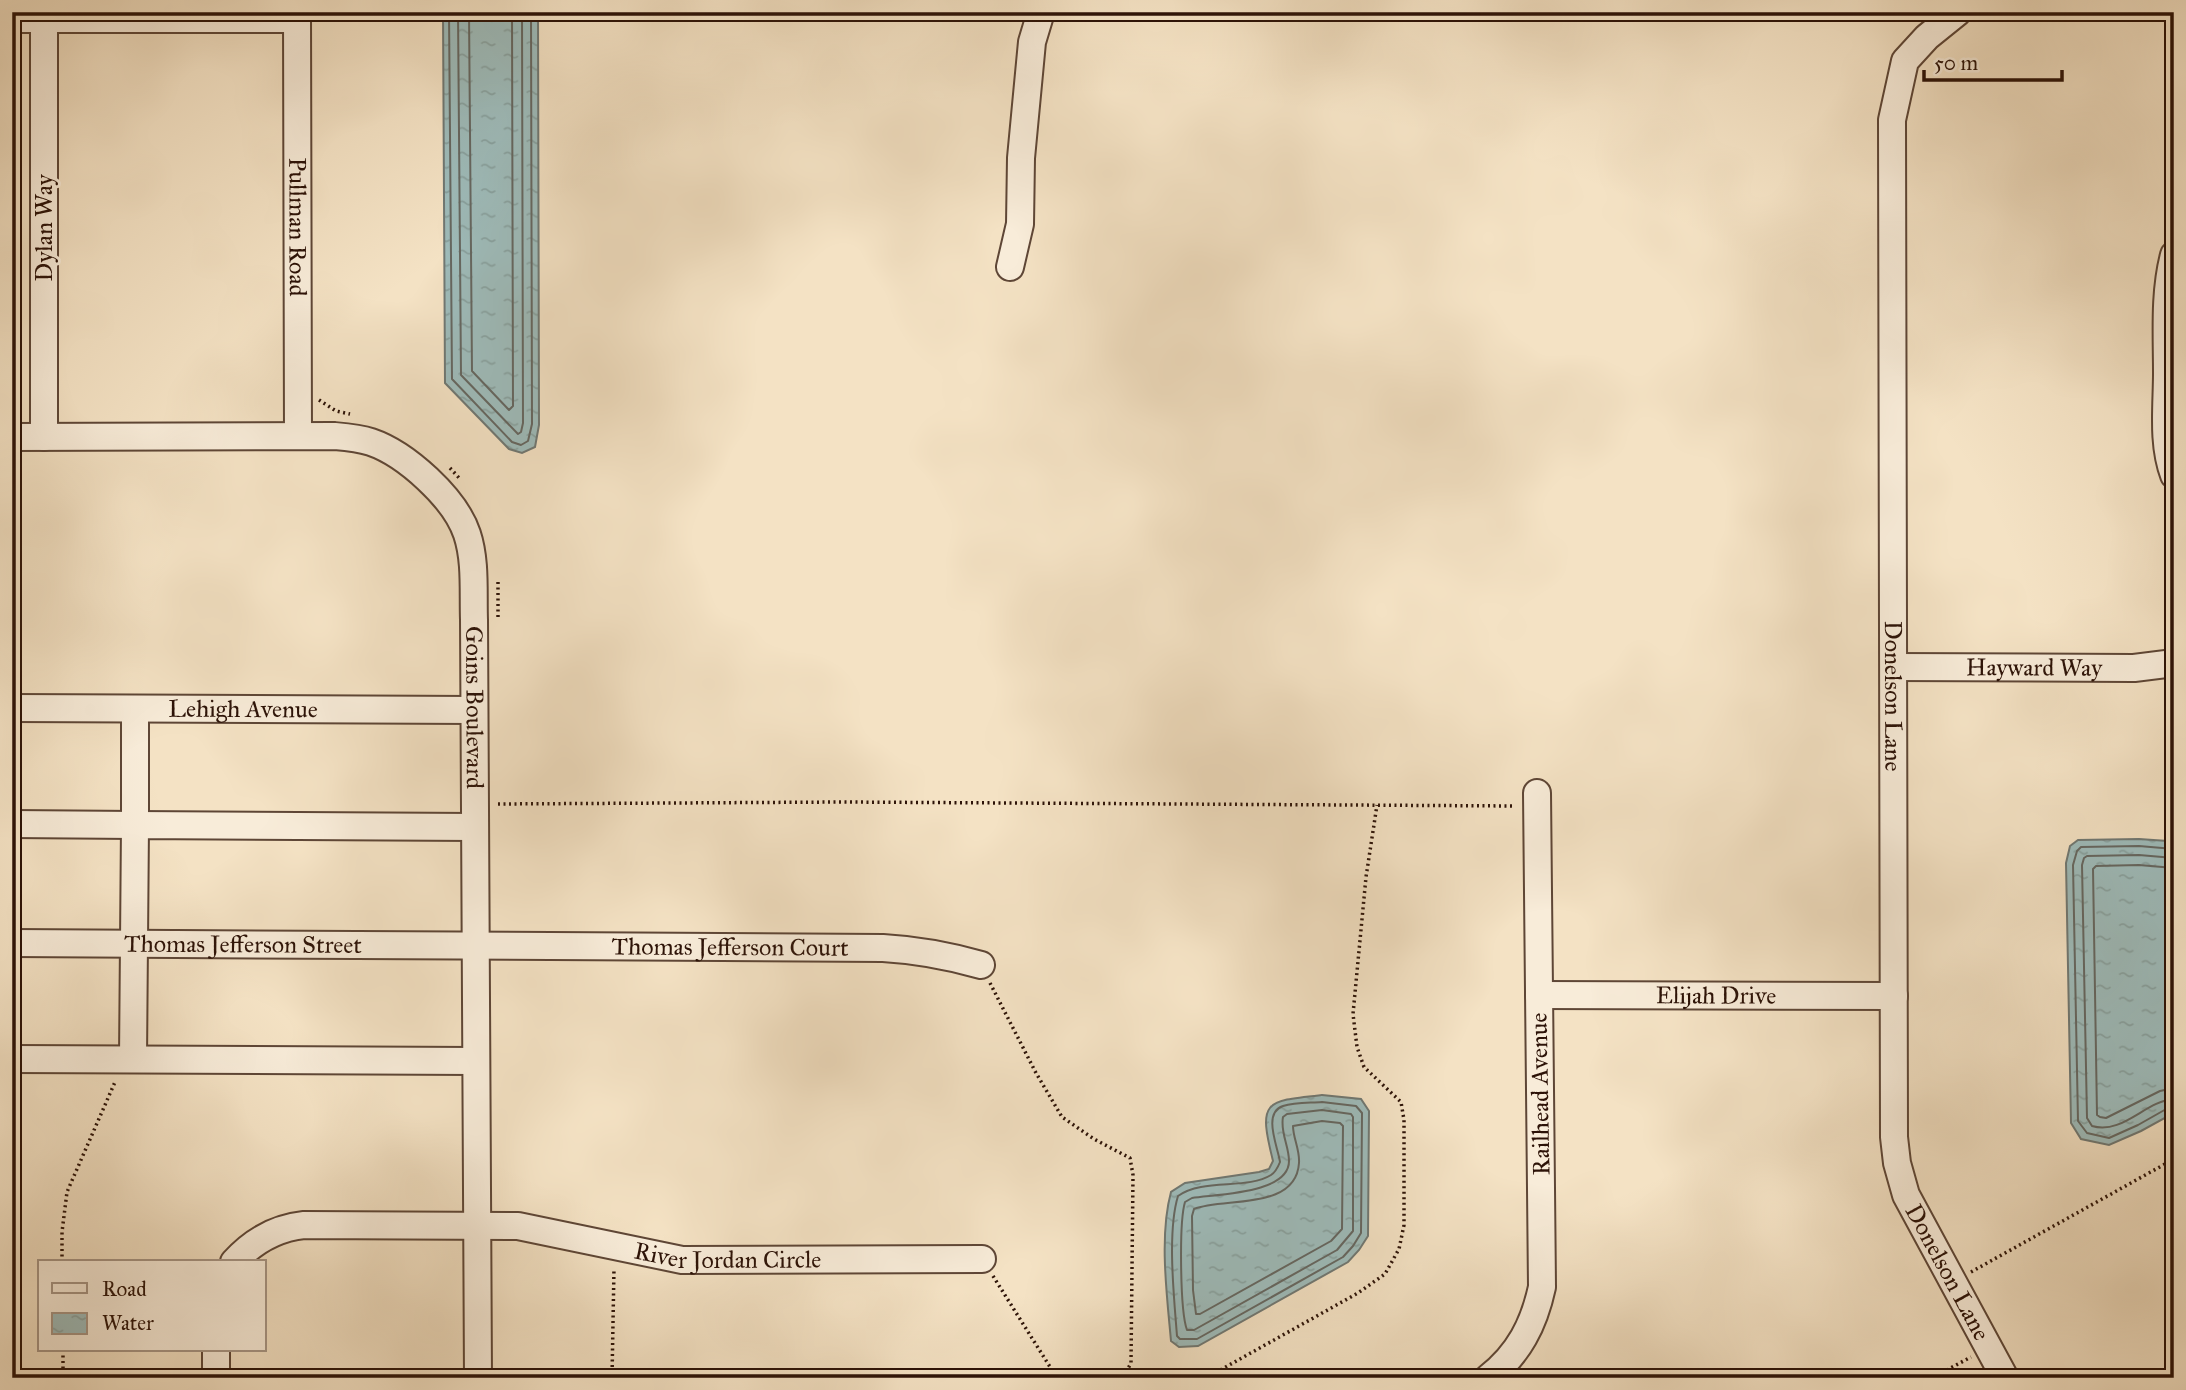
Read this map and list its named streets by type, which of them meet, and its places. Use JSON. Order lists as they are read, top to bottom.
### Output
{
  "streets": {
    "street": [
      "Pullman Road",
      "Dylan Way",
      "Hayward Way",
      "Donelson Lane",
      "Goins Boulevard",
      "Lehigh Avenue",
      "Thomas Jefferson Street",
      "Thomas Jefferson Court",
      "Elijah Drive",
      "Railhead Avenue",
      "River Jordan Circle"
    ]
  },
  "crossings": [
    ["Pullman Road", "Goins Boulevard"],
    ["Dylan Way", "Goins Boulevard"],
    ["Hayward Way", "Donelson Lane"],
    ["Donelson Lane", "Elijah Drive"],
    ["Goins Boulevard", "Lehigh Avenue"],
    ["Goins Boulevard", "Thomas Jefferson Street"],
    ["Goins Boulevard", "Thomas Jefferson Court"],
    ["Goins Boulevard", "River Jordan Circle"],
    ["Thomas Jefferson Street", "Thomas Jefferson Court"],
    ["Elijah Drive", "Railhead Avenue"]
  ],
  "legend": ["Road", "Water"],
  "scale_bar": "50 m"
}
